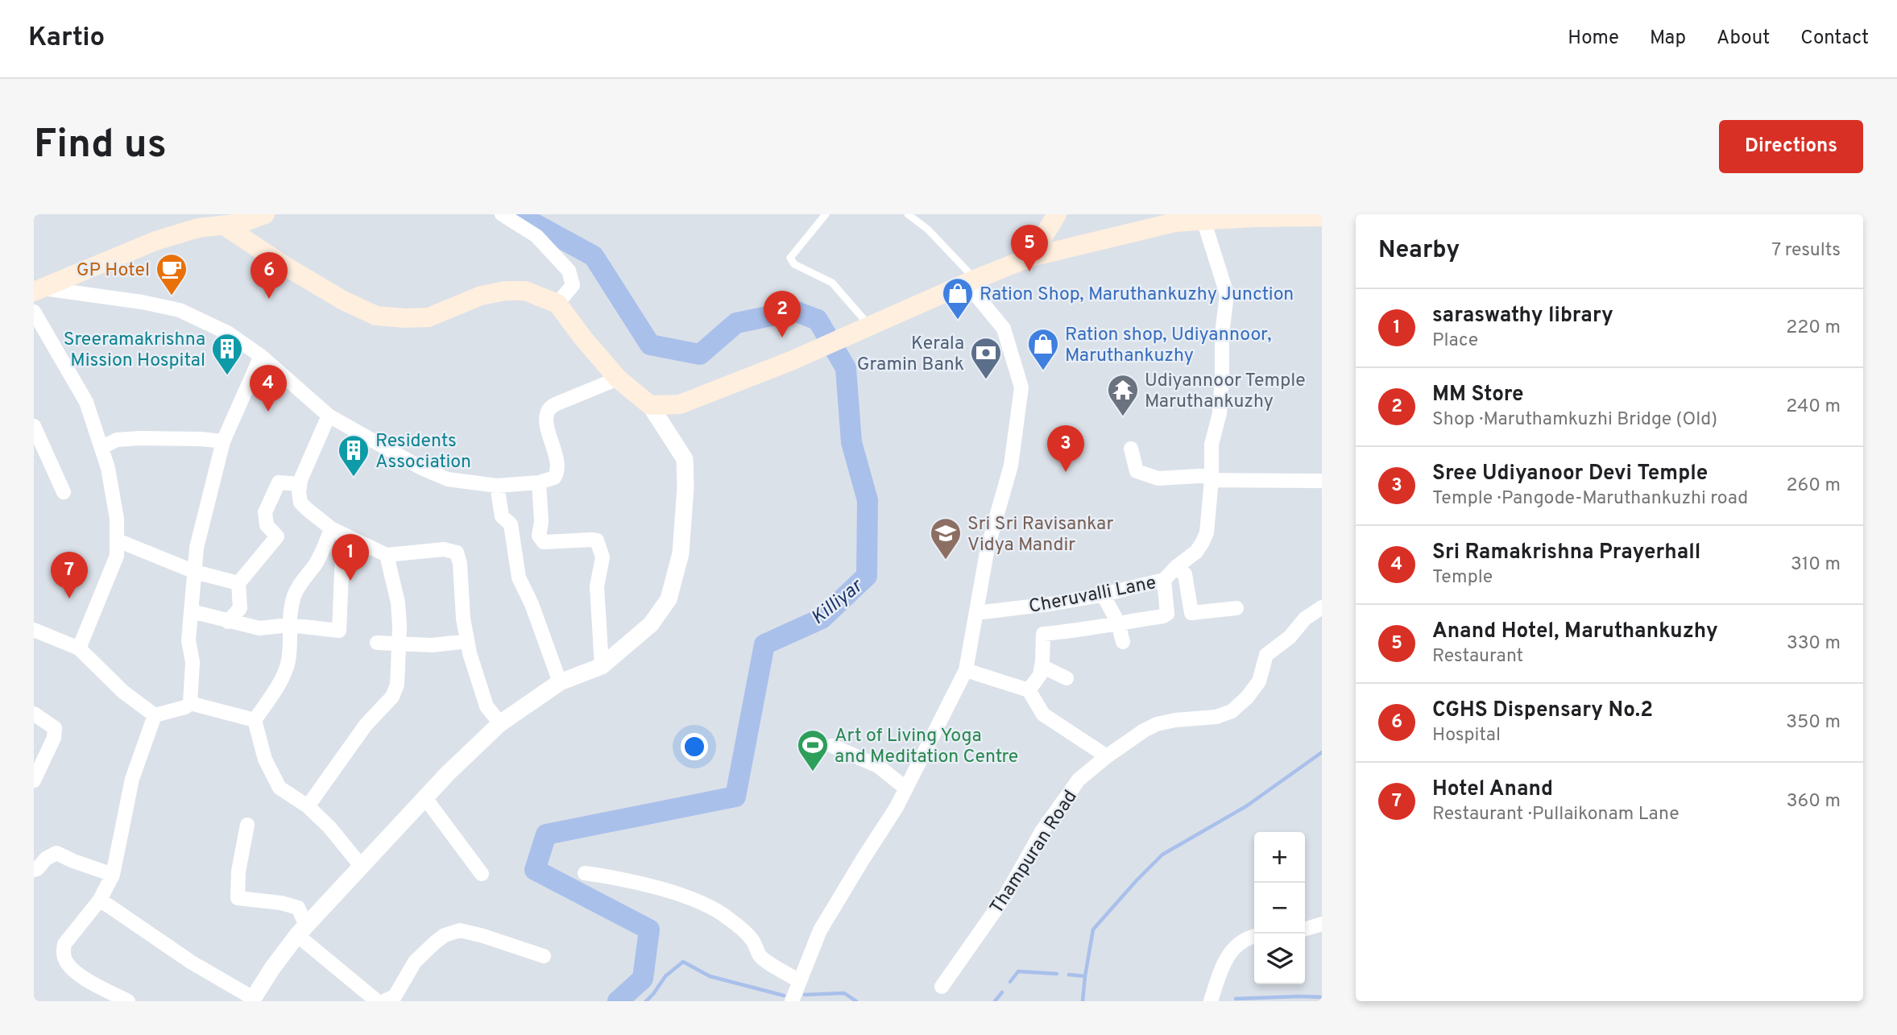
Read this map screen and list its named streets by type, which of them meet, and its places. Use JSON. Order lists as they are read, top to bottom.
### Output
{
  "streets": {
    "street": ["Cheruvalli Lane", "Thampuran Road"]
  },
  "water": ["Killiyar"],
  "places": {
    "cafe": ["GP Hotel"],
    "shop": ["Ration Shop, Maruthankuzhy Junction", "Ration shop, Udiyannoor, Maruthankuzhy"],
    "building": ["Sreeramakrishna Mission Hospital", "Residents Association"],
    "bank": ["Kerala Gramin Bank"],
    "temple": ["Udiyannoor Temple Maruthankuzhy"],
    "school or university": ["Sri Sri Ravisankar Vidya Mandir"],
    "sports": ["Art of Living Yoga and Meditation Centre"]
  },
  "page": {
    "header": "Kartio",
    "nav": [
      "Home",
      "Map",
      "About",
      "Contact"
    ],
    "buttons": "Directions",
    "title": "Find us",
    "heading": ["Nearby", "7 results"],
    "pins": [
      "5",
      "6",
      "2",
      "4",
      "3",
      "1",
      "7"
    ],
    "list": [
      {
        "mark": "1",
        "name": "saraswathy library",
        "note": "Place",
        "value": "220 m"
      },
      {
        "mark": "2",
        "name": "MM Store",
        "note": "Shop · Maruthamkuzhi Bridge (Old)",
        "value": "240 m"
      },
      {
        "mark": "3",
        "name": "Sree Udiyanoor Devi Temple",
        "note": "Temple · Pangode-Maruthankuzhi road",
        "value": "260 m"
      },
      {
        "mark": "4",
        "name": "Sri Ramakrishna Prayerhall",
        "note": "Temple",
        "value": "310 m"
      },
      {
        "mark": "5",
        "name": "Anand Hotel, Maruthankuzhy",
        "note": "Restaurant",
        "value": "330 m"
      },
      {
        "mark": "6",
        "name": "CGHS Dispensary No.2",
        "note": "Hospital",
        "value": "350 m"
      },
      {
        "mark": "7",
        "name": "Hotel Anand",
        "note": "Restaurant · Pullaikonam Lane",
        "value": "360 m"
      }
    ],
    "map_buttons": ["+", "−"]
  }
}
